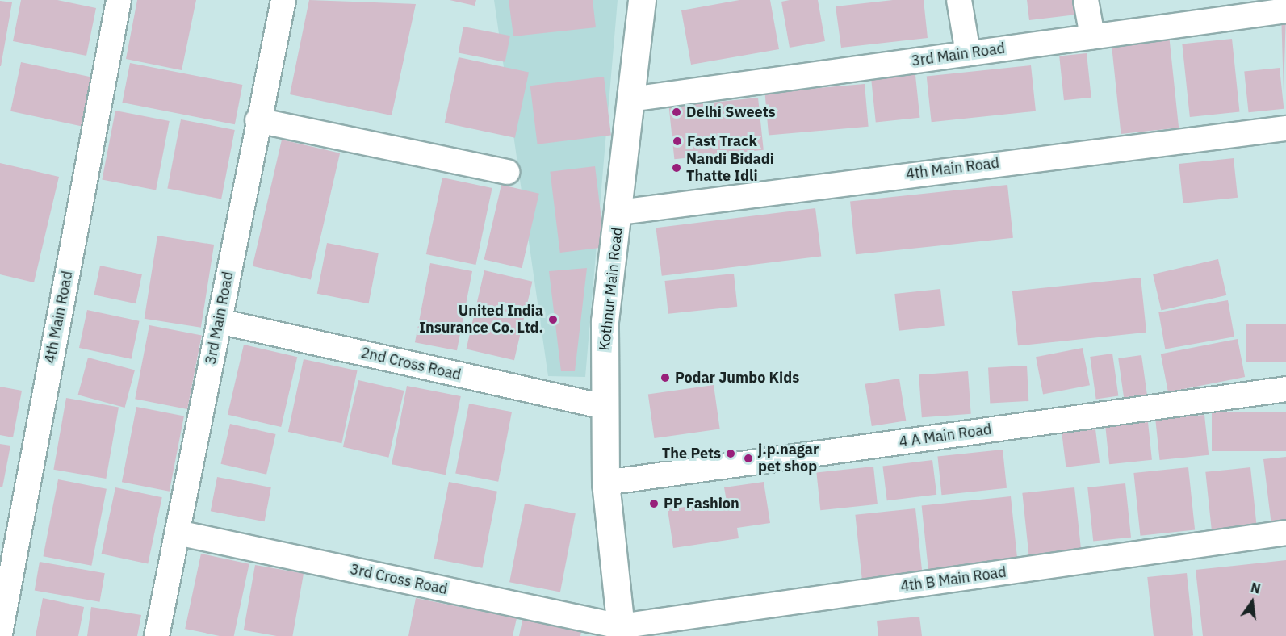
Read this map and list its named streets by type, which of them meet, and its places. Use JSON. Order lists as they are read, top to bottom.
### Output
{
  "streets": {
    "main road": ["Kothnur Main Road"],
    "street": [
      "3rd Main Road",
      "4th Main Road",
      "2nd Cross Road",
      "4 A Main Road",
      "3rd Cross Road",
      "4th B Main Road"
    ]
  },
  "crossings": [
    ["3rd Main Road", "Kothnur Main Road"],
    ["3rd Main Road", "2nd Cross Road"],
    ["3rd Main Road", "3rd Cross Road"],
    ["4th Main Road", "Kothnur Main Road"],
    ["Kothnur Main Road", "2nd Cross Road"],
    ["Kothnur Main Road", "4 A Main Road"],
    ["Kothnur Main Road", "3rd Cross Road"],
    ["Kothnur Main Road", "4th B Main Road"],
    ["3rd Cross Road", "4th B Main Road"]
  ],
  "places": [
    "Delhi Sweets",
    "Fast Track",
    "Nandi Bidadi Thatte Idli",
    "United India Insurance Co. Ltd.",
    "Podar Jumbo Kids",
    "The Pets",
    "j.p.nagar pet shop",
    "PP Fashion"
  ],
  "north": "top"
}
